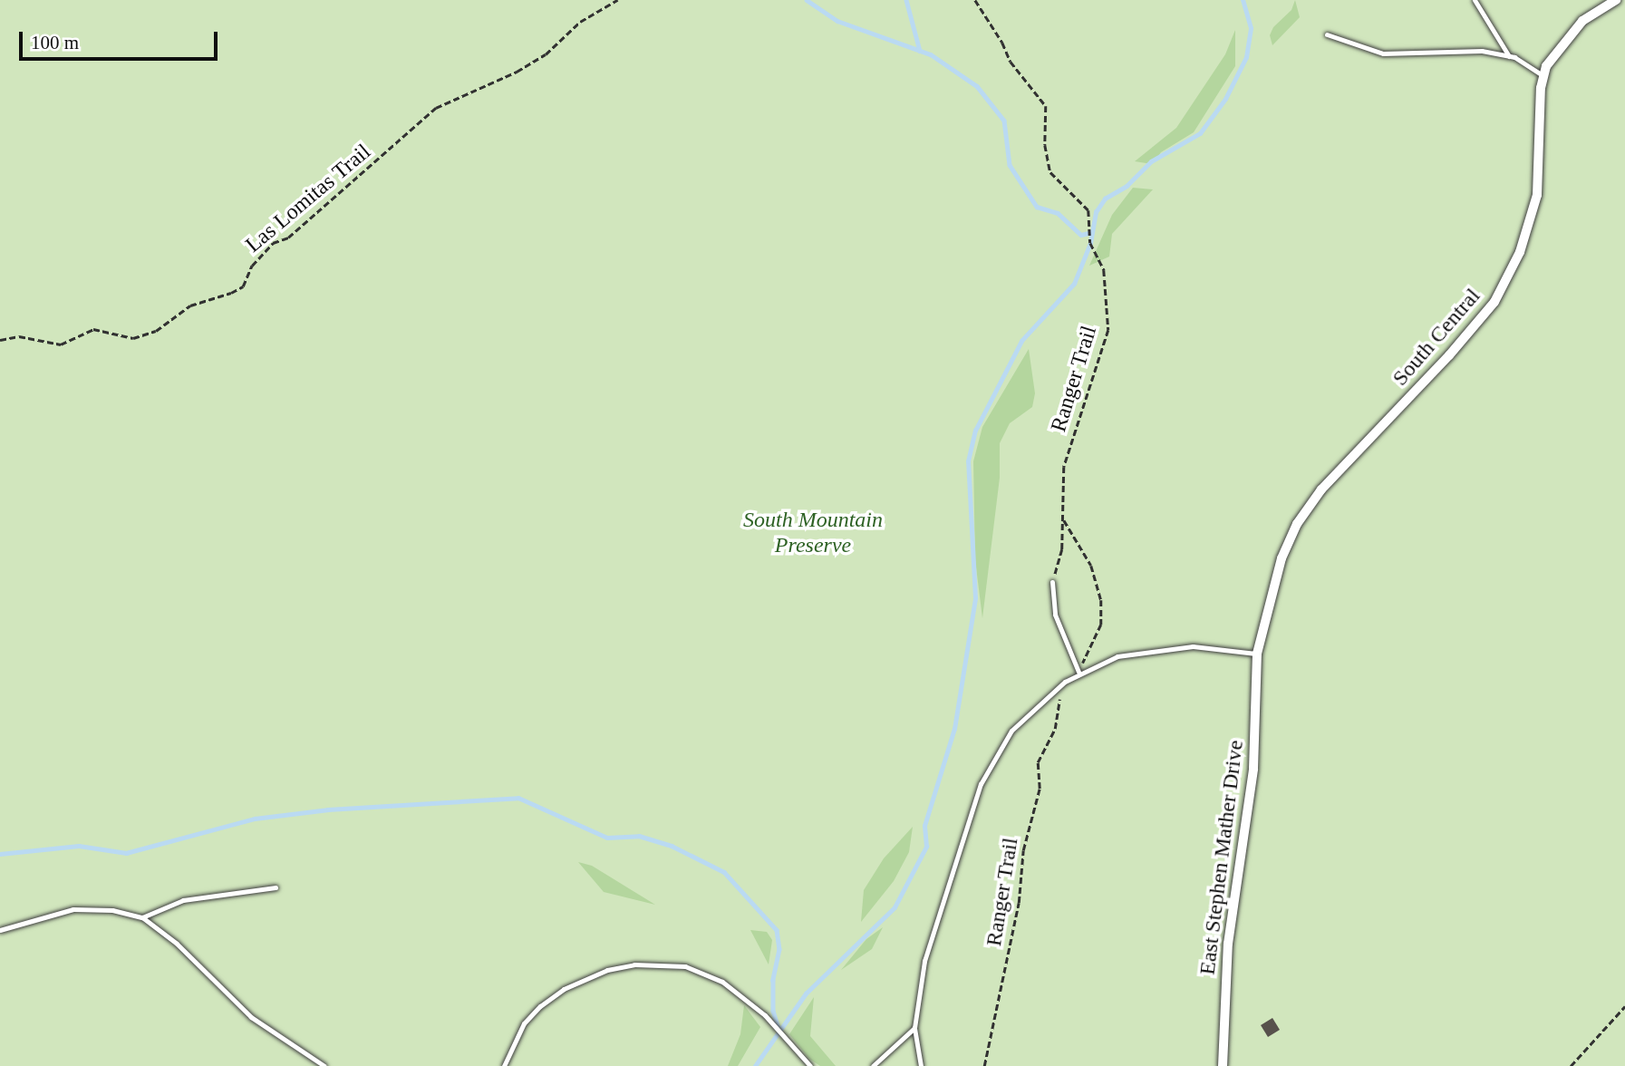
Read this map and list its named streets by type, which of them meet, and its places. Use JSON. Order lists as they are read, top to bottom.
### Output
{
  "streets": {
    "street": ["South Central", "East Stephen Mather Drive"],
    "path": ["Las Lomitas Trail", "Ranger Trail"]
  },
  "crossings": [
    ["South Central", "East Stephen Mather Drive"]
  ],
  "parks": ["South Mountain Preserve"],
  "scale_bar": "100 m"
}
